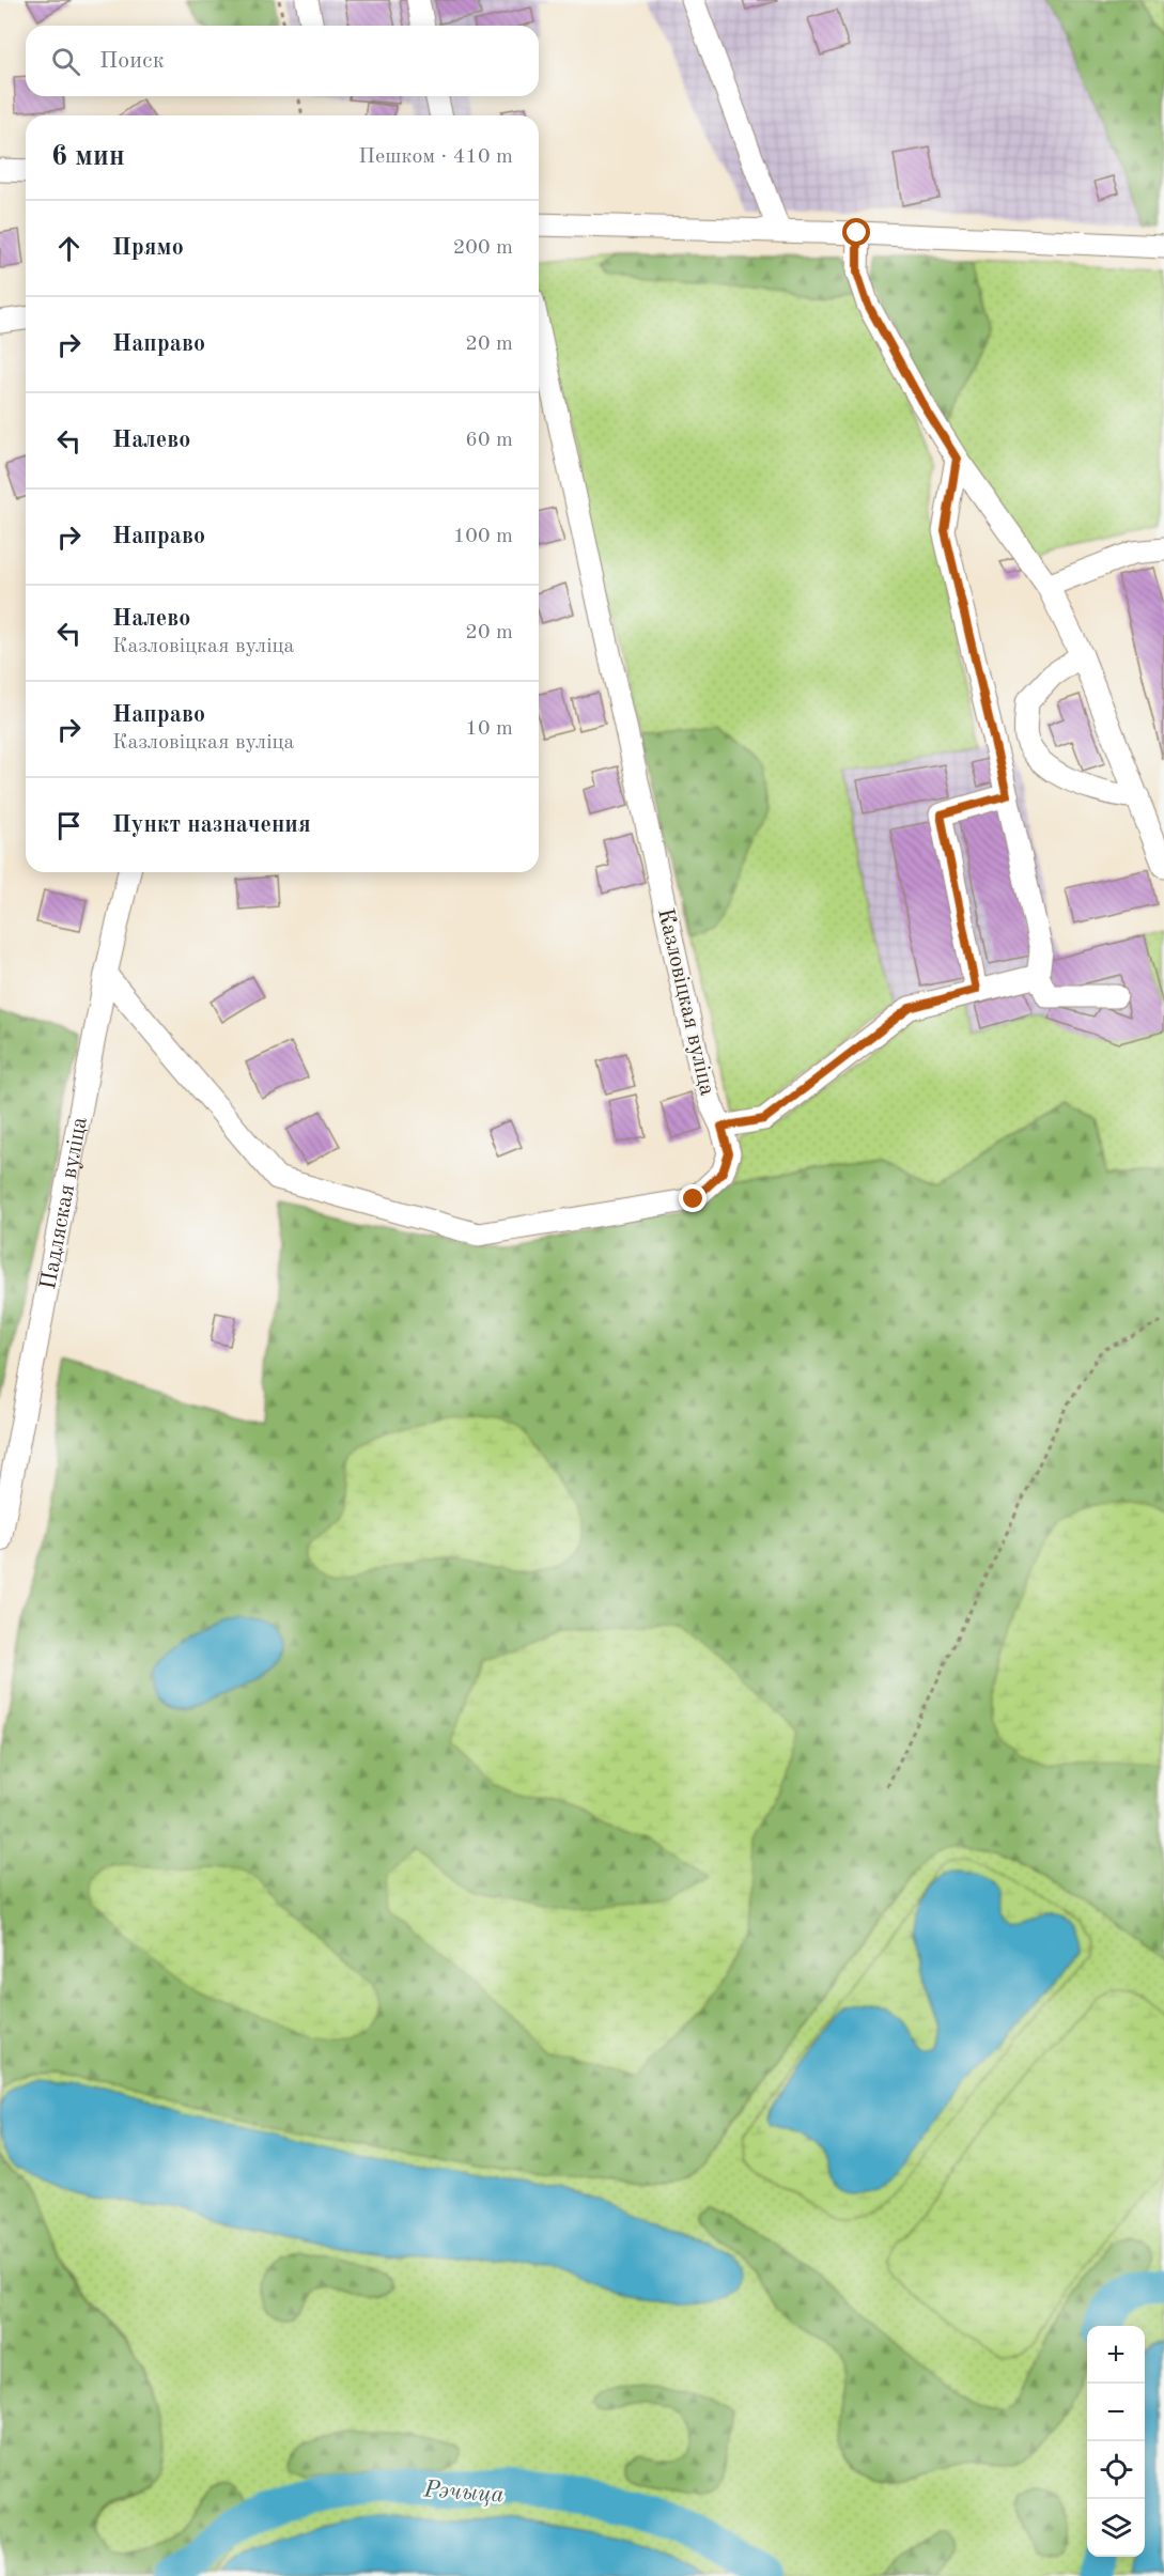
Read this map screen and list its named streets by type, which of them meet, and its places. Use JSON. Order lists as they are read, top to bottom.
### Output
{
  "streets": {
    "street": ["Казловіцкая вуліца", "Падляская вуліца"]
  },
  "crossings": [
    ["Казловіцкая вуліца", "Падляская вуліца"]
  ],
  "water": ["Рэчыца"],
  "page": {
    "search": "Поиск",
    "heading": ["6 мин", "Пешком · 410 m"],
    "list": [
      ["Прямо", "200 m"],
      ["Направо", "20 m"],
      ["Налево", "60 m"],
      ["Направо", "100 m"],
      ["Налево", "Казловіцкая вуліца", "20 m"],
      ["Направо", "Казловіцкая вуліца", "10 m"],
      "Пункт назначения"
    ],
    "map_buttons": ["+", "−"]
  }
}
